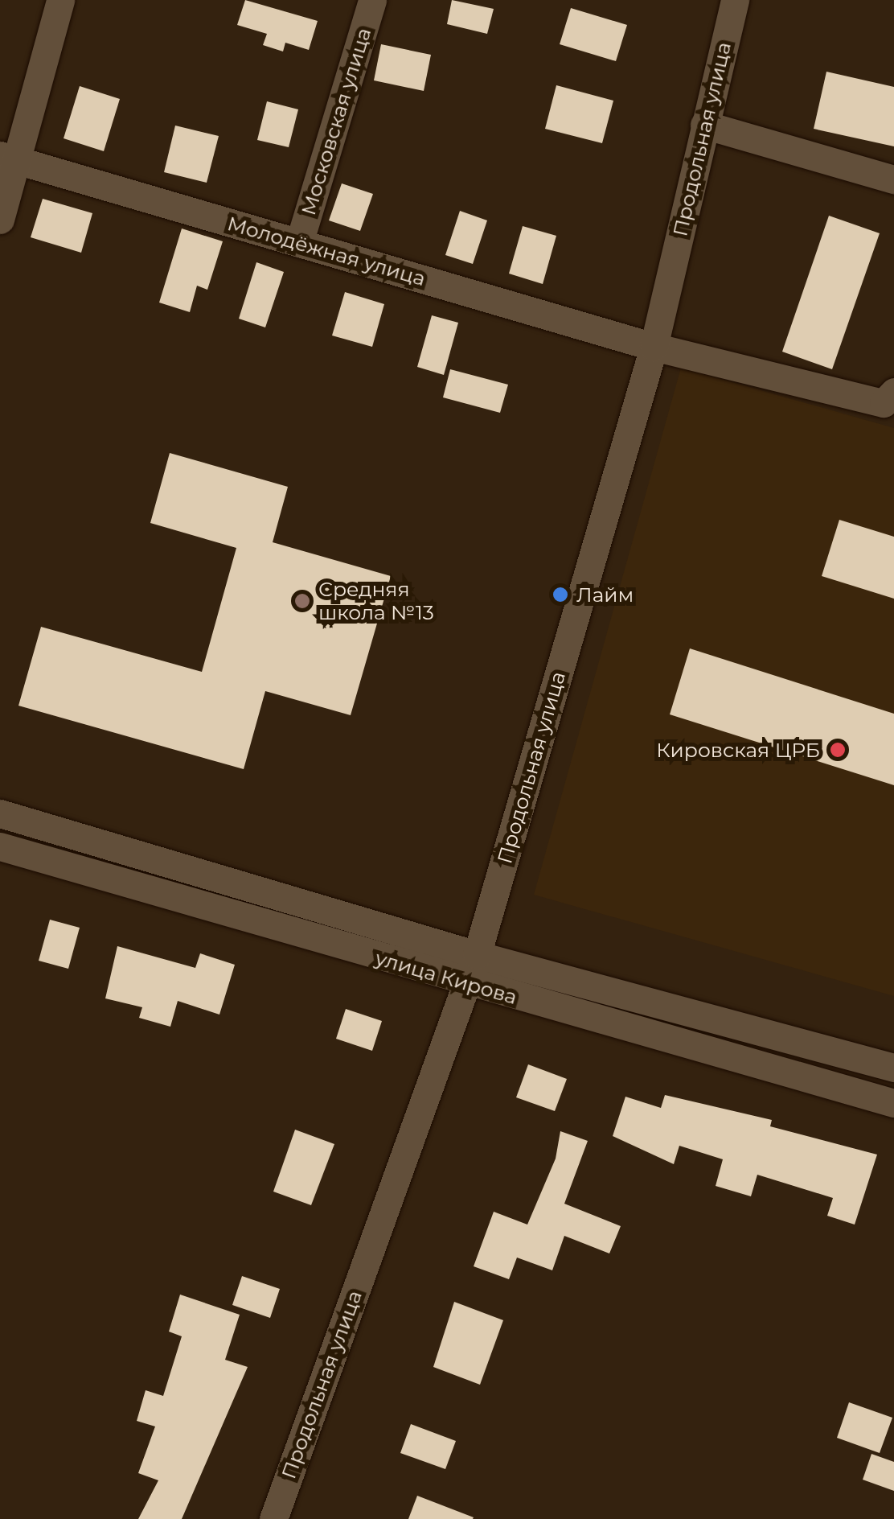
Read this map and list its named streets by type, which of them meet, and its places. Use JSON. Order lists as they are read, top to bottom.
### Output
{
  "streets": {
    "street": [
      "Московская улица",
      "Продольная улица",
      "Молодёжная улица",
      "улица Кирова"
    ]
  },
  "crossings": [
    ["Московская улица", "Молодёжная улица"],
    ["Продольная улица", "Молодёжная улица"],
    ["Продольная улица", "улица Кирова"]
  ],
  "places": ["Лайм", "Средняя школа №13", "Кировская ЦРБ"]
}
